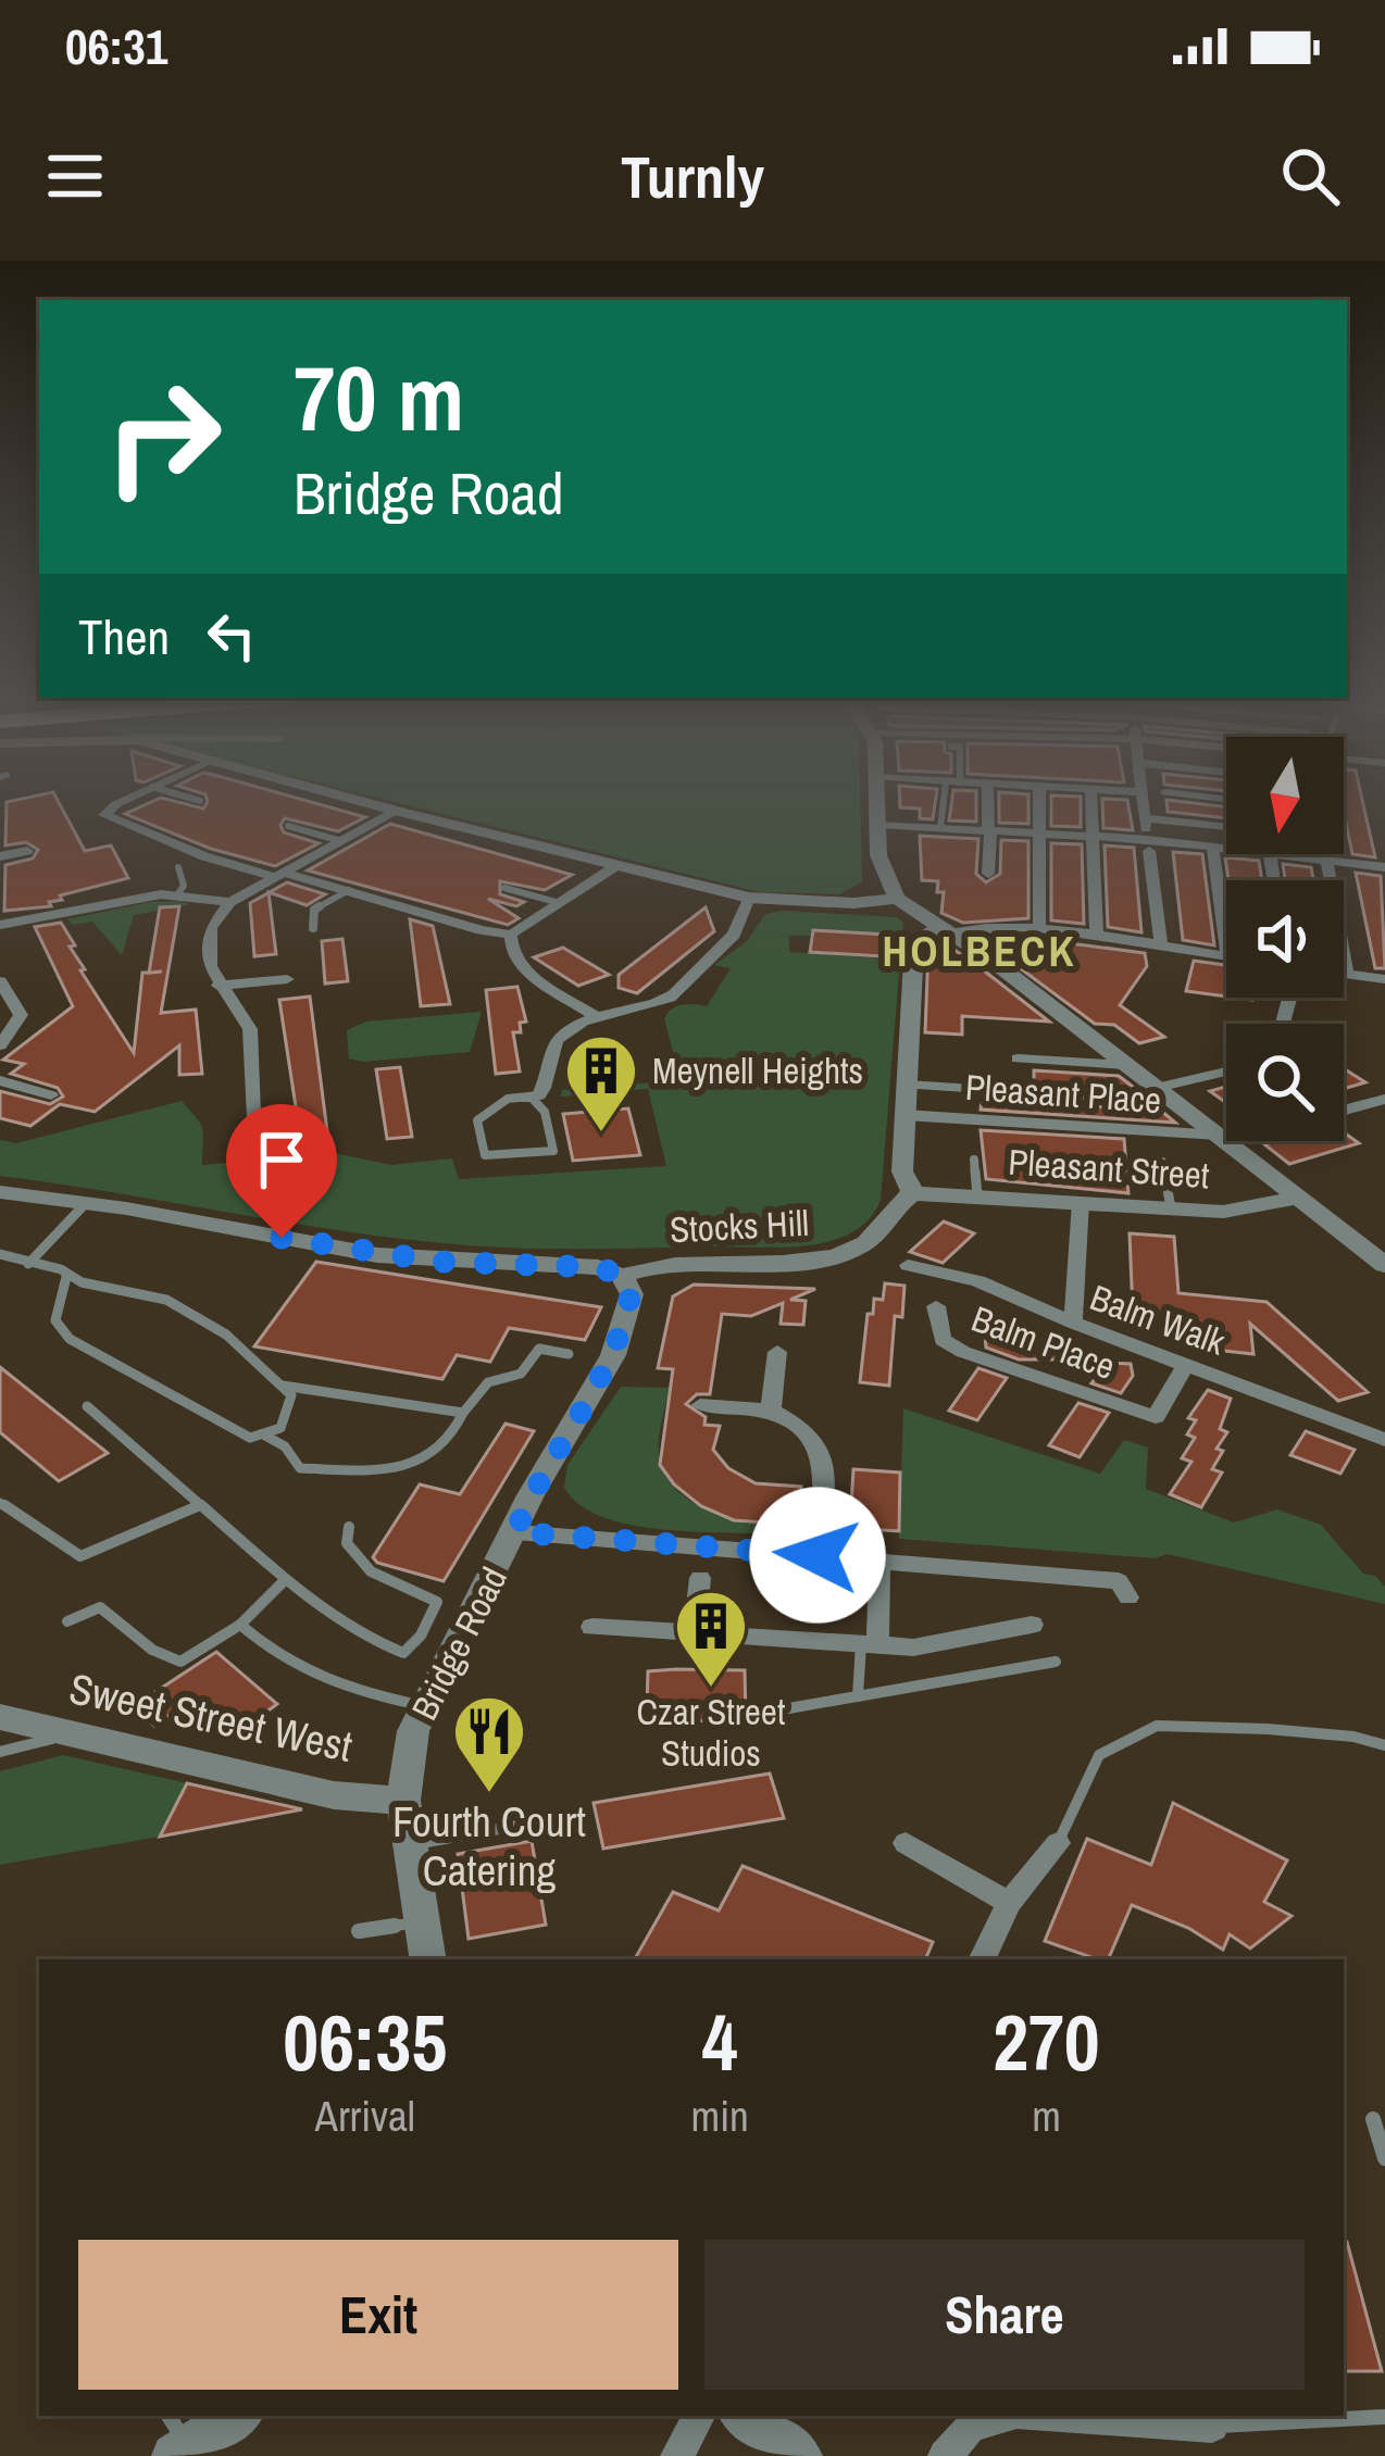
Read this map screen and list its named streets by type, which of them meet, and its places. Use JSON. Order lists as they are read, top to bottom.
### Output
{
  "streets": {
    "street": [
      "Pleasant Place",
      "Pleasant Street",
      "Stocks Hill",
      "Balm Walk",
      "Balm Place",
      "Bridge Road",
      "Sweet Street West"
    ]
  },
  "crossings": [
    ["Pleasant Street", "Stocks Hill"],
    ["Stocks Hill", "Bridge Road"],
    ["Balm Walk", "Balm Place"],
    ["Bridge Road", "Sweet Street West"]
  ],
  "districts": ["HOLBECK"],
  "places": {
    "building": ["Meynell Heights", "Czar Street Studios"],
    "restaurant": ["Fourth Court Catering"]
  },
  "north": "bottom",
  "page": {
    "status": "06:31",
    "header": "Turnly",
    "turn": ["70 m", "Bridge Road"],
    "then": "Then",
    "eta": [
      "06:35",
      "Arrival",
      "4",
      "min",
      "270",
      "m"
    ],
    "buttons": ["Exit", "Share"]
  }
}
